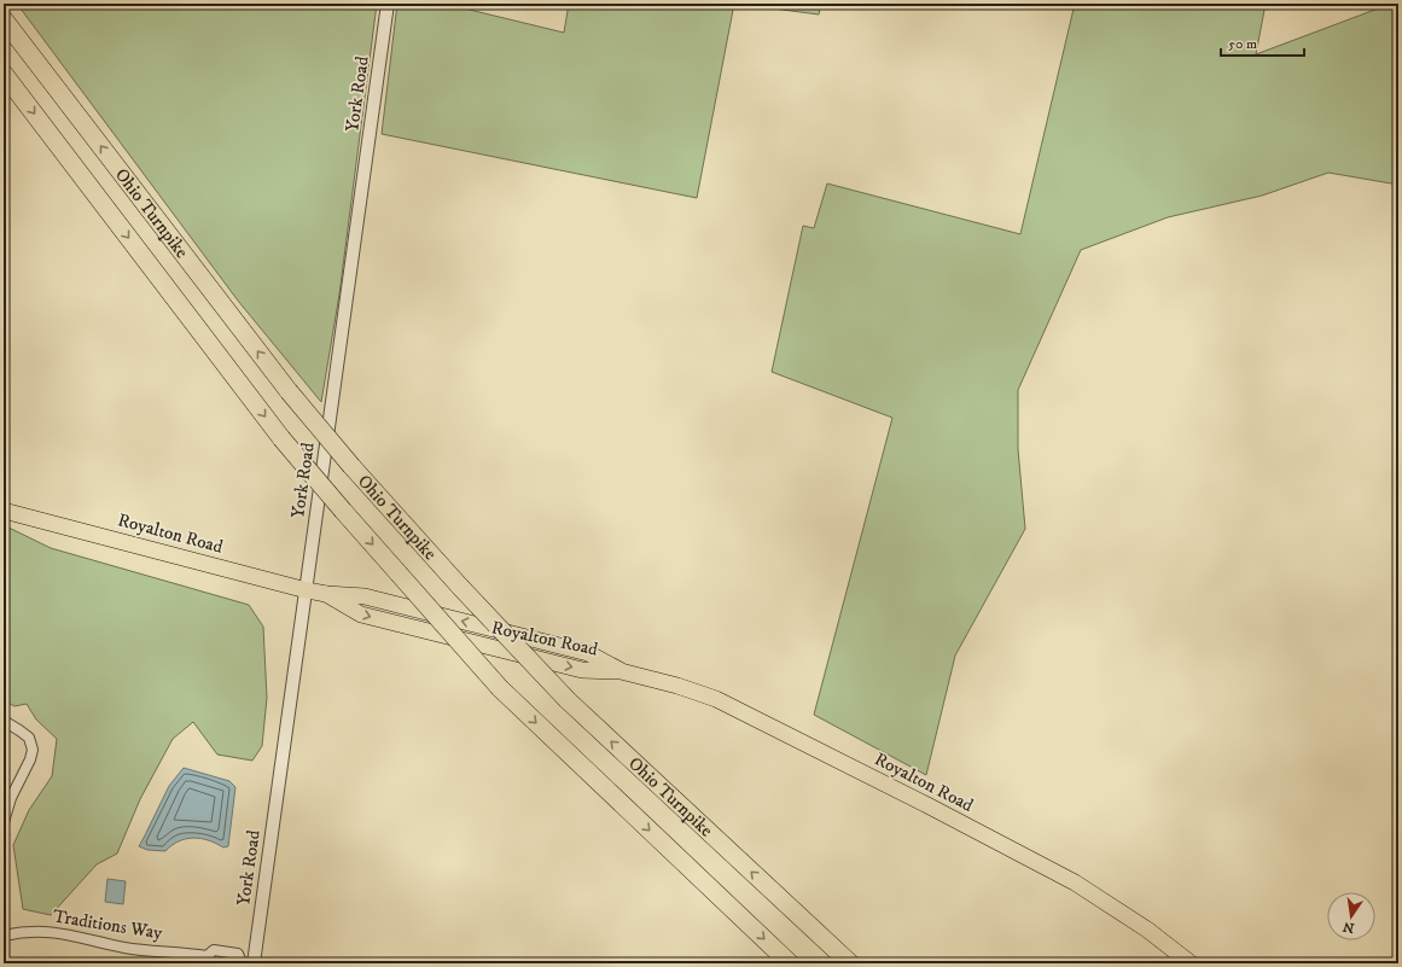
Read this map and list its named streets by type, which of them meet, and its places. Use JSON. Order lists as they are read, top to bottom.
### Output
{
  "streets": {
    "highway": ["Ohio Turnpike"],
    "main road": ["Royalton Road"],
    "street": ["York Road", "Traditions Way"]
  },
  "crossings": [
    ["York Road", "Royalton Road"],
    ["York Road", "Traditions Way"]
  ],
  "scale_bar": "50 m",
  "north": "bottom"
}
